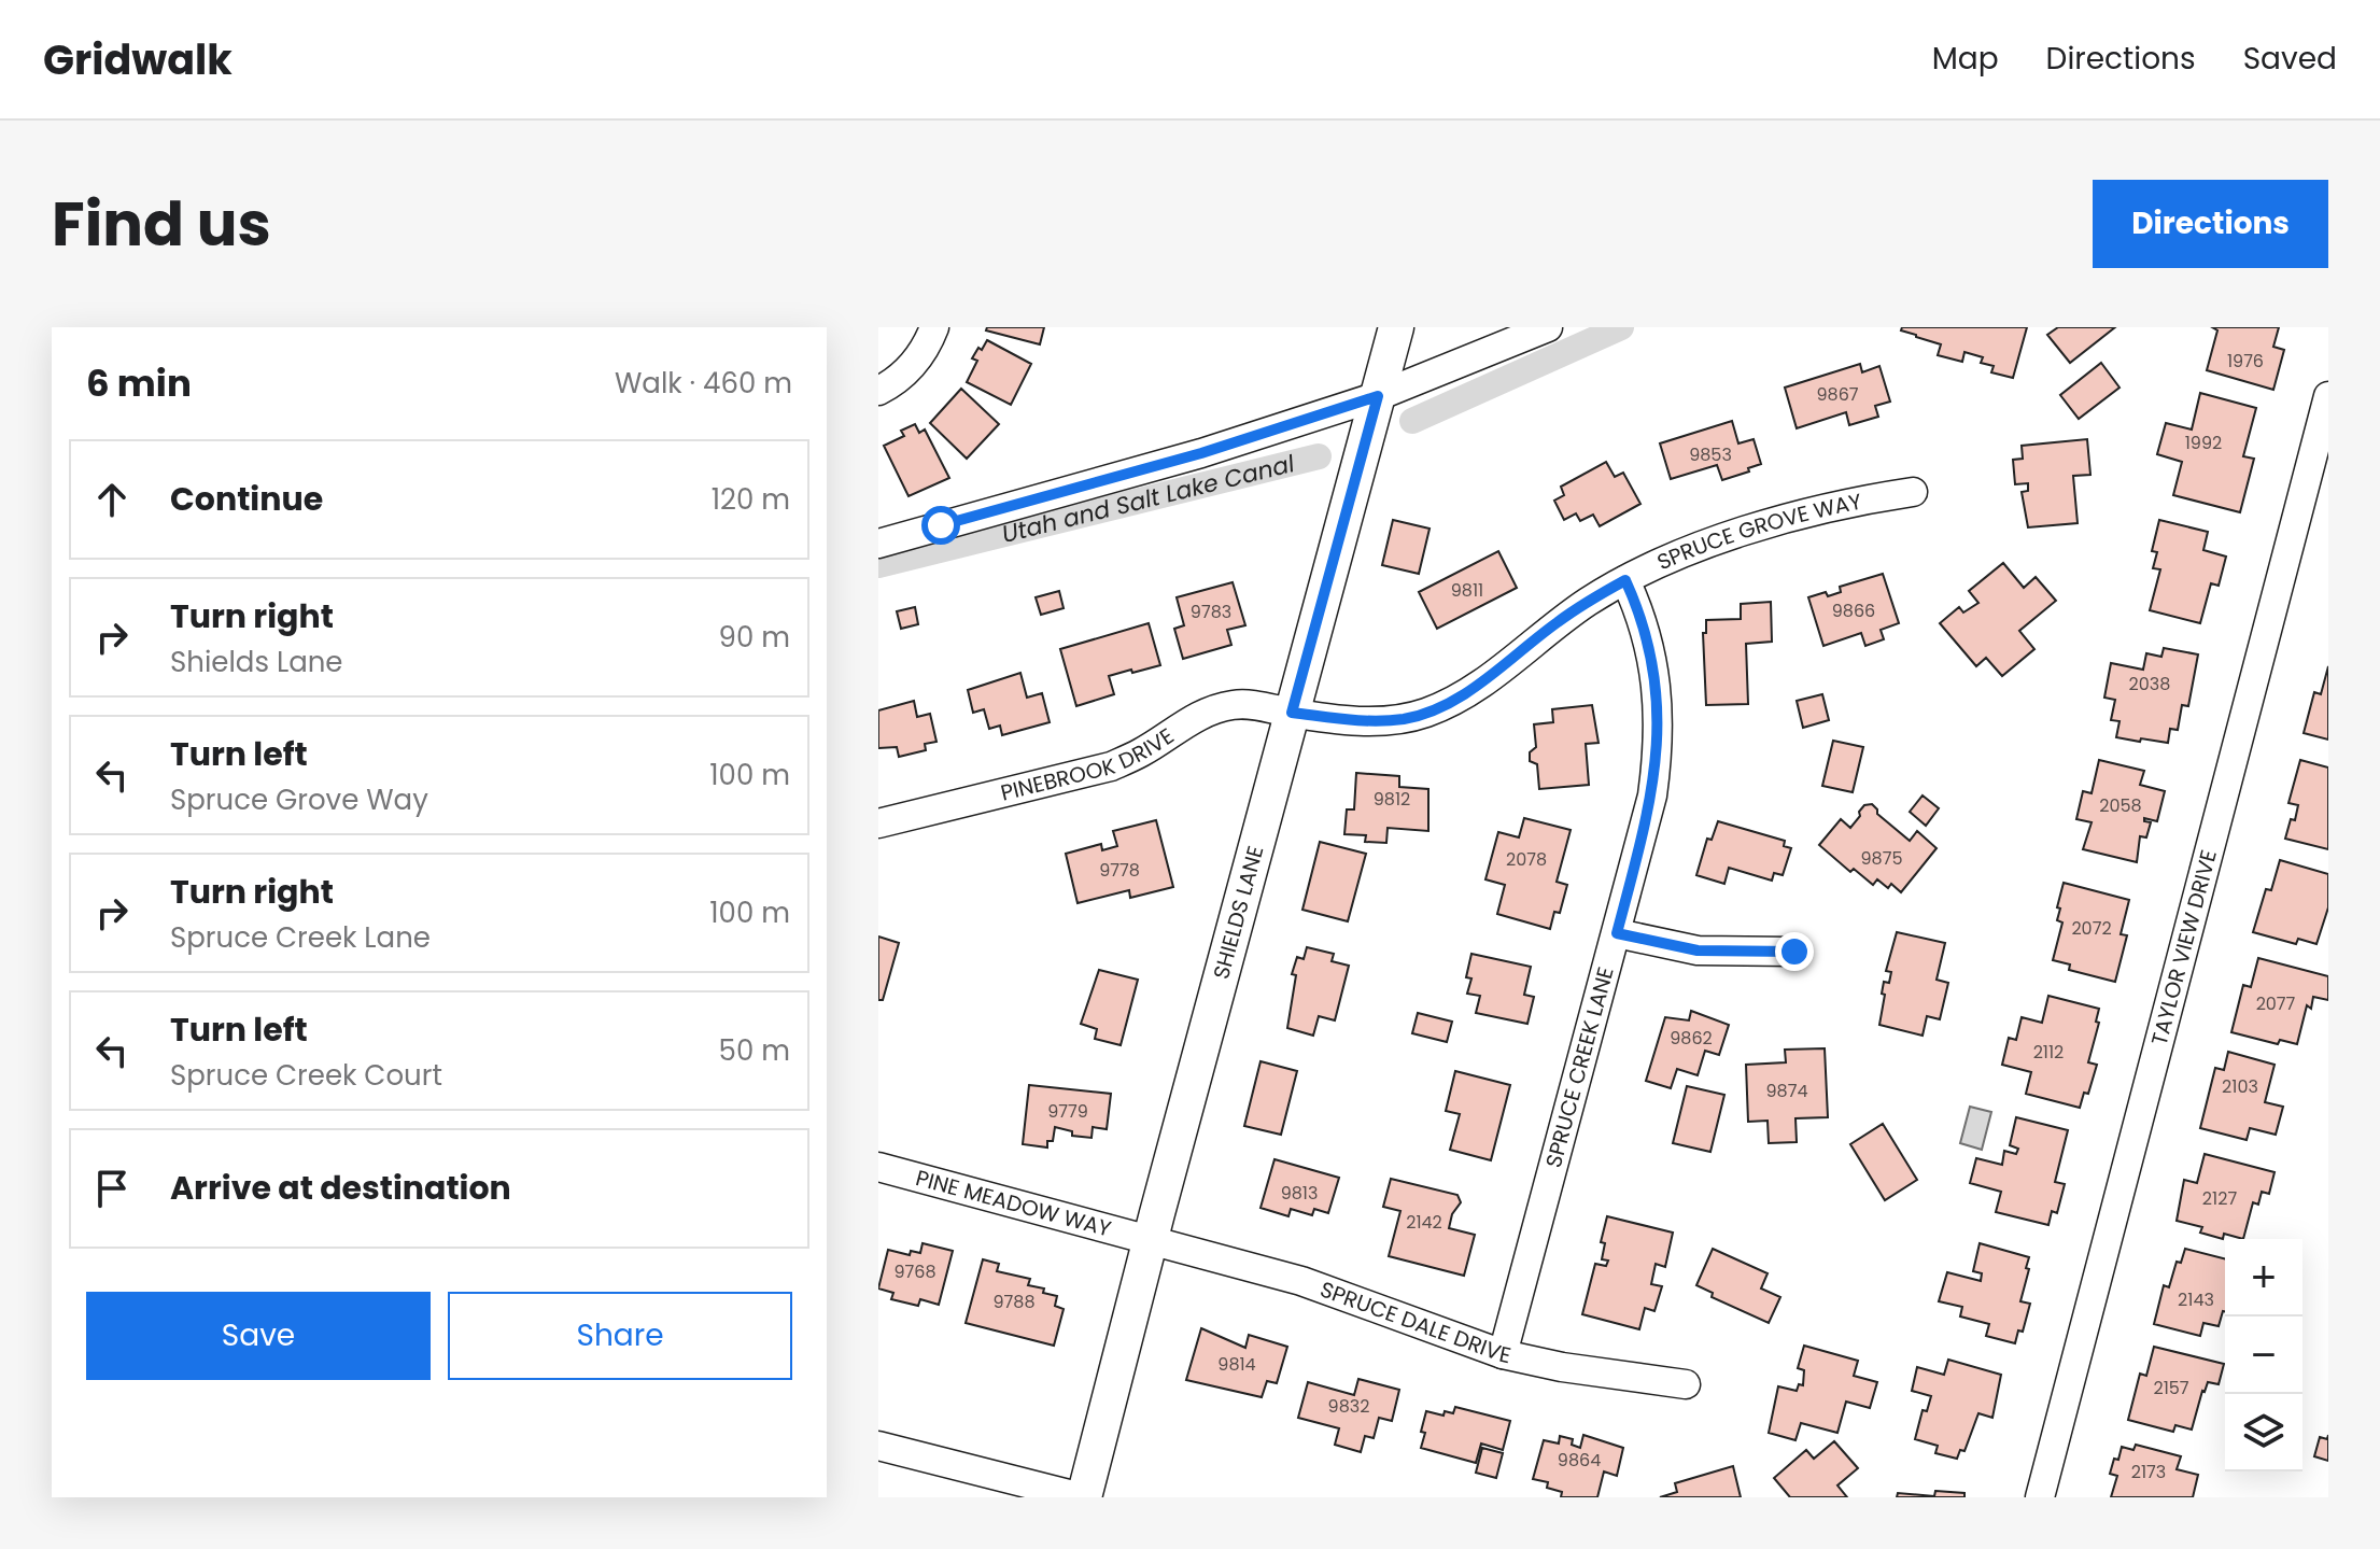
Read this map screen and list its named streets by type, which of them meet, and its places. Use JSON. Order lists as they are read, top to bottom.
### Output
{
  "streets": {
    "main road": ["SHIELDS LANE"],
    "street": [
      "SPRUCE GROVE WAY",
      "PINEBROOK DRIVE",
      "TAYLOR VIEW DRIVE",
      "SPRUCE CREEK LANE",
      "PINE MEADOW WAY",
      "SPRUCE DALE DRIVE"
    ]
  },
  "crossings": [
    ["SPRUCE GROVE WAY", "PINEBROOK DRIVE"],
    ["SPRUCE GROVE WAY", "SHIELDS LANE"],
    ["SPRUCE GROVE WAY", "SPRUCE CREEK LANE"],
    ["PINEBROOK DRIVE", "SHIELDS LANE"],
    ["SHIELDS LANE", "PINE MEADOW WAY"],
    ["SHIELDS LANE", "SPRUCE DALE DRIVE"],
    ["SPRUCE CREEK LANE", "SPRUCE DALE DRIVE"],
    ["PINE MEADOW WAY", "SPRUCE DALE DRIVE"]
  ],
  "water": ["Utah and Salt Lake Canal"],
  "house_numbers": [
    "1976",
    "9867",
    "1992",
    "9853",
    "9811",
    "9866",
    "9783",
    "2038",
    "9812",
    "2058",
    "9875",
    "2078",
    "9778",
    "2072",
    "2077",
    "9862",
    "2112",
    "2103",
    "9874",
    "9779",
    "9813",
    "2127",
    "2142",
    "9768",
    "2143",
    "9788",
    "9814",
    "2157",
    "9832",
    "9864",
    "2173"
  ],
  "page": {
    "header": "Gridwalk",
    "nav": ["Map", "Directions", "Saved"],
    "title": "Find us",
    "buttons": [
      "Directions",
      ["Save", "Share"]
    ],
    "heading": ["6 min", "Walk · 460 m"],
    "list": [
      ["Continue", "120 m"],
      ["Turn right", "Shields Lane", "90 m"],
      ["Turn left", "Spruce Grove Way", "100 m"],
      ["Turn right", "Spruce Creek Lane", "100 m"],
      ["Turn left", "Spruce Creek Court", "50 m"],
      "Arrive at destination"
    ],
    "map_buttons": ["+", "−"]
  }
}
